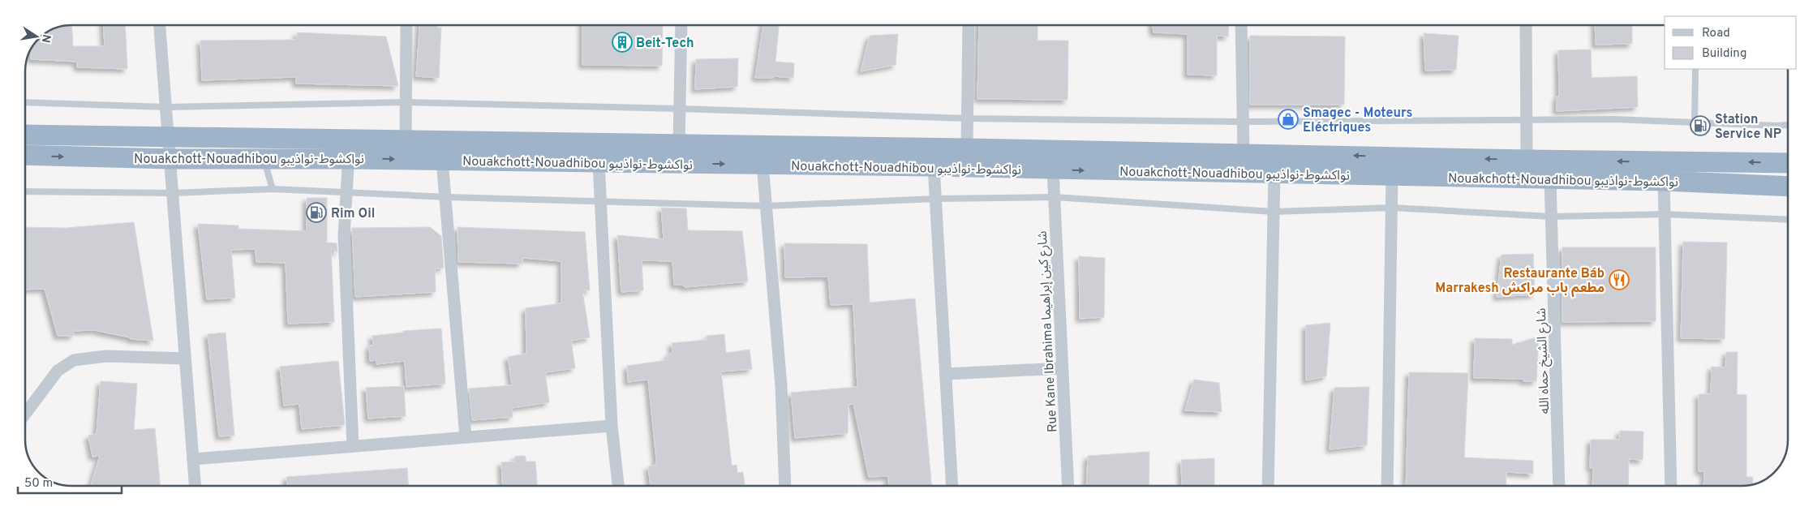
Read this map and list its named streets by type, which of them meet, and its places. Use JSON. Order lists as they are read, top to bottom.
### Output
{
  "streets": {
    "highway": ["Nouakchott-Nouadhibou نواكشوط-نواذيبو"],
    "street": ["Rue Kane Ibrahima شارع كين إبراهيما", "شارع الشيخ حماه الله"]
  },
  "crossings": [
    ["Nouakchott-Nouadhibou نواكشوط-نواذيبو", "Rue Kane Ibrahima شارع كين إبراهيما"],
    ["Nouakchott-Nouadhibou نواكشوط-نواذيبو", "شارع الشيخ حماه الله"]
  ],
  "places": {
    "building": ["Beit-Tech"],
    "shop": ["Smagec - Moteurs Eléctriques"],
    "fuel station": ["Station Service NP", "Rim Oil"],
    "restaurant": ["Restaurante Báb Marrakesh مطعم باب مراكش"]
  },
  "legend": ["Road", "Building"],
  "scale_bar": "50 m",
  "north": "right"
}
